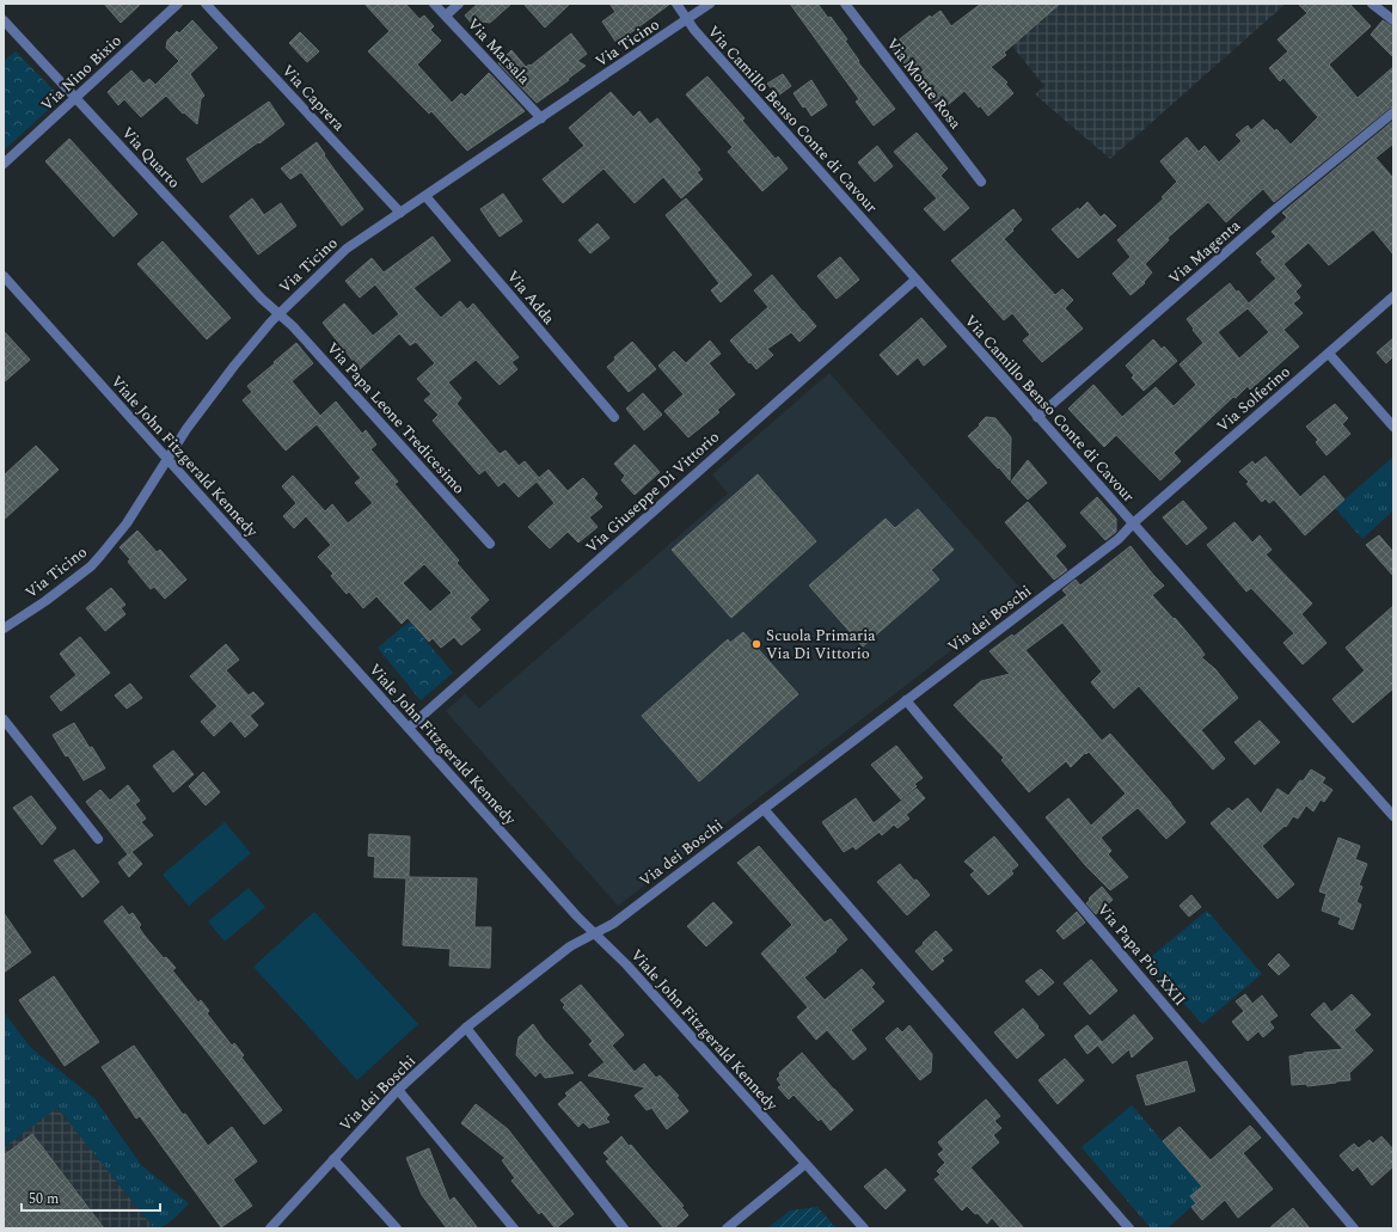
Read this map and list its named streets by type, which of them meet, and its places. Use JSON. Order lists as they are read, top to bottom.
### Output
{
  "streets": {
    "street": [
      "Via Ticino",
      "Via Marsala",
      "Via Nino Bixio",
      "Via Monte Rosa",
      "Via Caprera",
      "Via Camillo Benso Conte di Cavour",
      "Via Quarto",
      "Via Magenta",
      "Via Adda",
      "Via Solferino",
      "Via Papa Leone Tredicesimo",
      "Viale John Fitzgerald Kennedy",
      "Via Giuseppe Di Vittorio",
      "Via dei Boschi",
      "Via Papa Pio XXII"
    ]
  },
  "crossings": [
    ["Via Ticino", "Via Marsala"],
    ["Via Ticino", "Via Caprera"],
    ["Via Ticino", "Via Camillo Benso Conte di Cavour"],
    ["Via Ticino", "Via Quarto"],
    ["Via Ticino", "Via Adda"],
    ["Via Ticino", "Via Papa Leone Tredicesimo"],
    ["Via Ticino", "Viale John Fitzgerald Kennedy"],
    ["Via Nino Bixio", "Via Quarto"],
    ["Via Camillo Benso Conte di Cavour", "Via Magenta"],
    ["Via Camillo Benso Conte di Cavour", "Via Solferino"],
    ["Via Camillo Benso Conte di Cavour", "Via Giuseppe Di Vittorio"],
    ["Via Camillo Benso Conte di Cavour", "Via dei Boschi"],
    ["Via Quarto", "Via Papa Leone Tredicesimo"],
    ["Via Solferino", "Via dei Boschi"],
    ["Viale John Fitzgerald Kennedy", "Via Giuseppe Di Vittorio"],
    ["Viale John Fitzgerald Kennedy", "Via dei Boschi"],
    ["Via dei Boschi", "Via Papa Pio XXII"]
  ],
  "places": ["Scuola Primaria Via Di Vittorio"],
  "scale_bar": "50 m"
}
